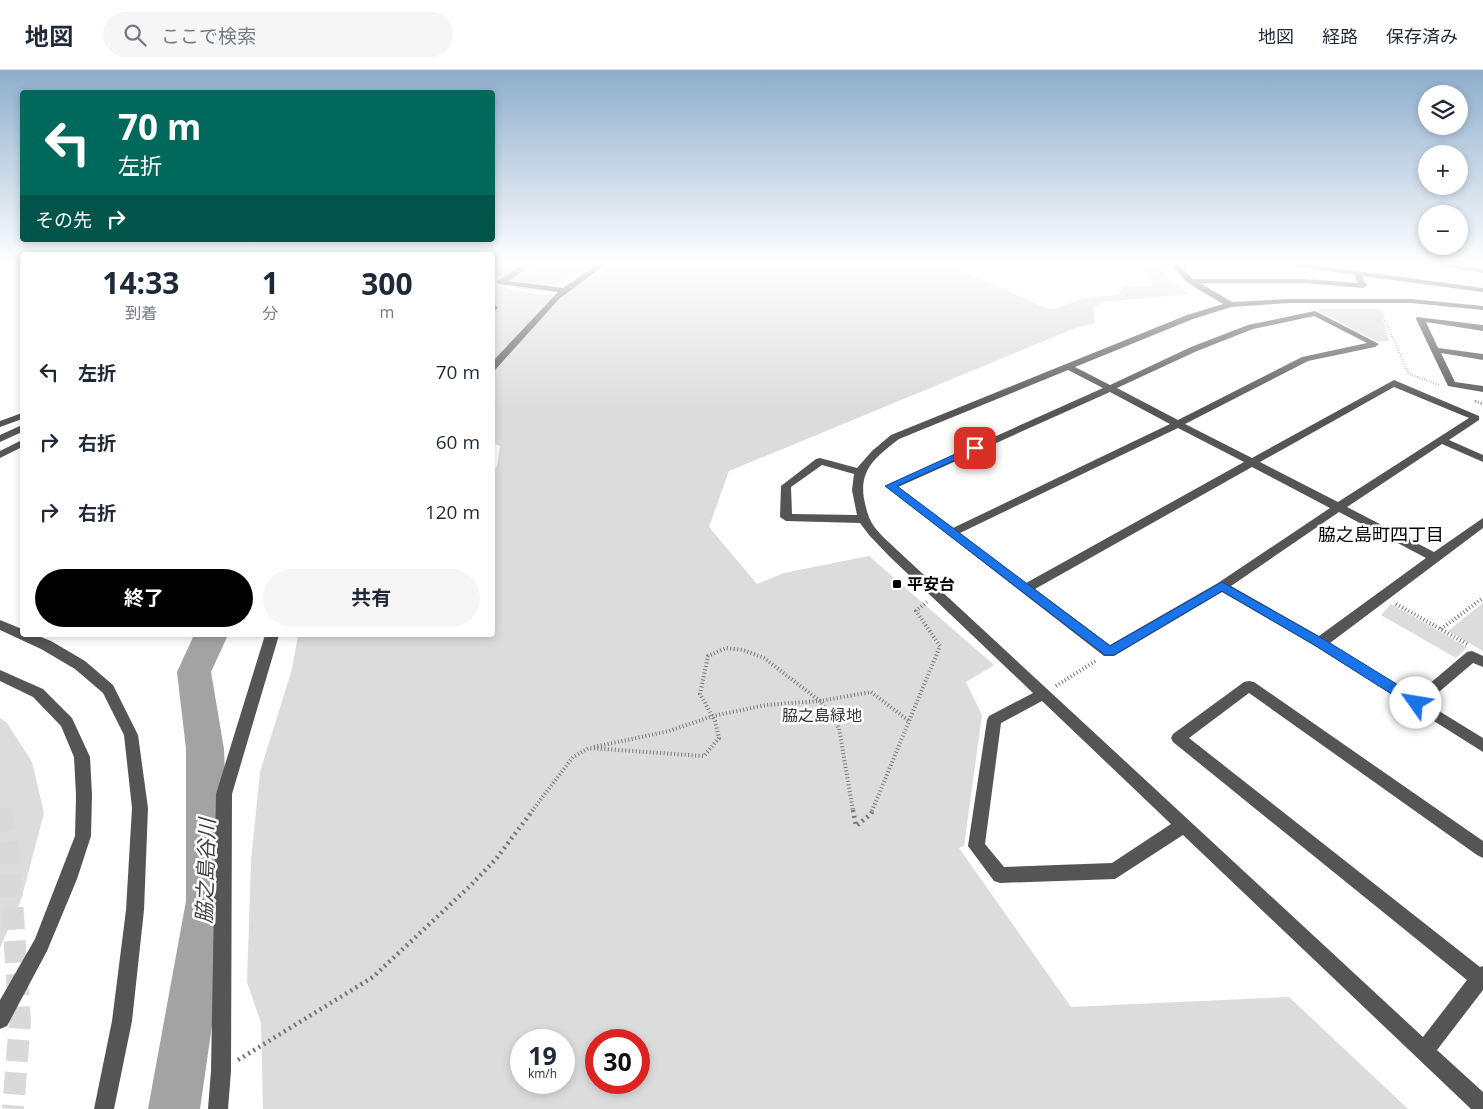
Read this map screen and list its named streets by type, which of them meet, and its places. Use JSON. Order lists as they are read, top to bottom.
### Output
{
  "districts": ["脇之島町四丁目"],
  "water": ["脇之島谷川"],
  "parks": ["脇之島緑地"],
  "places": {
    "transit": ["平安台"]
  },
  "page": {
    "header": "地図",
    "search": "ここで検索",
    "nav": ["地図", "経路", "保存済み"],
    "map_buttons": ["+", "−"],
    "turn": ["70 m", "左折"],
    "then": "その先",
    "eta": [
      "14:33",
      "到着",
      "1",
      "分",
      "300",
      "m"
    ],
    "list": [
      {
        "name": "左折",
        "value": "70 m"
      },
      {
        "name": "右折",
        "value": "60 m"
      },
      {
        "name": "右折",
        "value": "120 m"
      }
    ],
    "buttons": ["終了", "共有"],
    "speed": "19 km/h",
    "limit": "30"
  }
}
